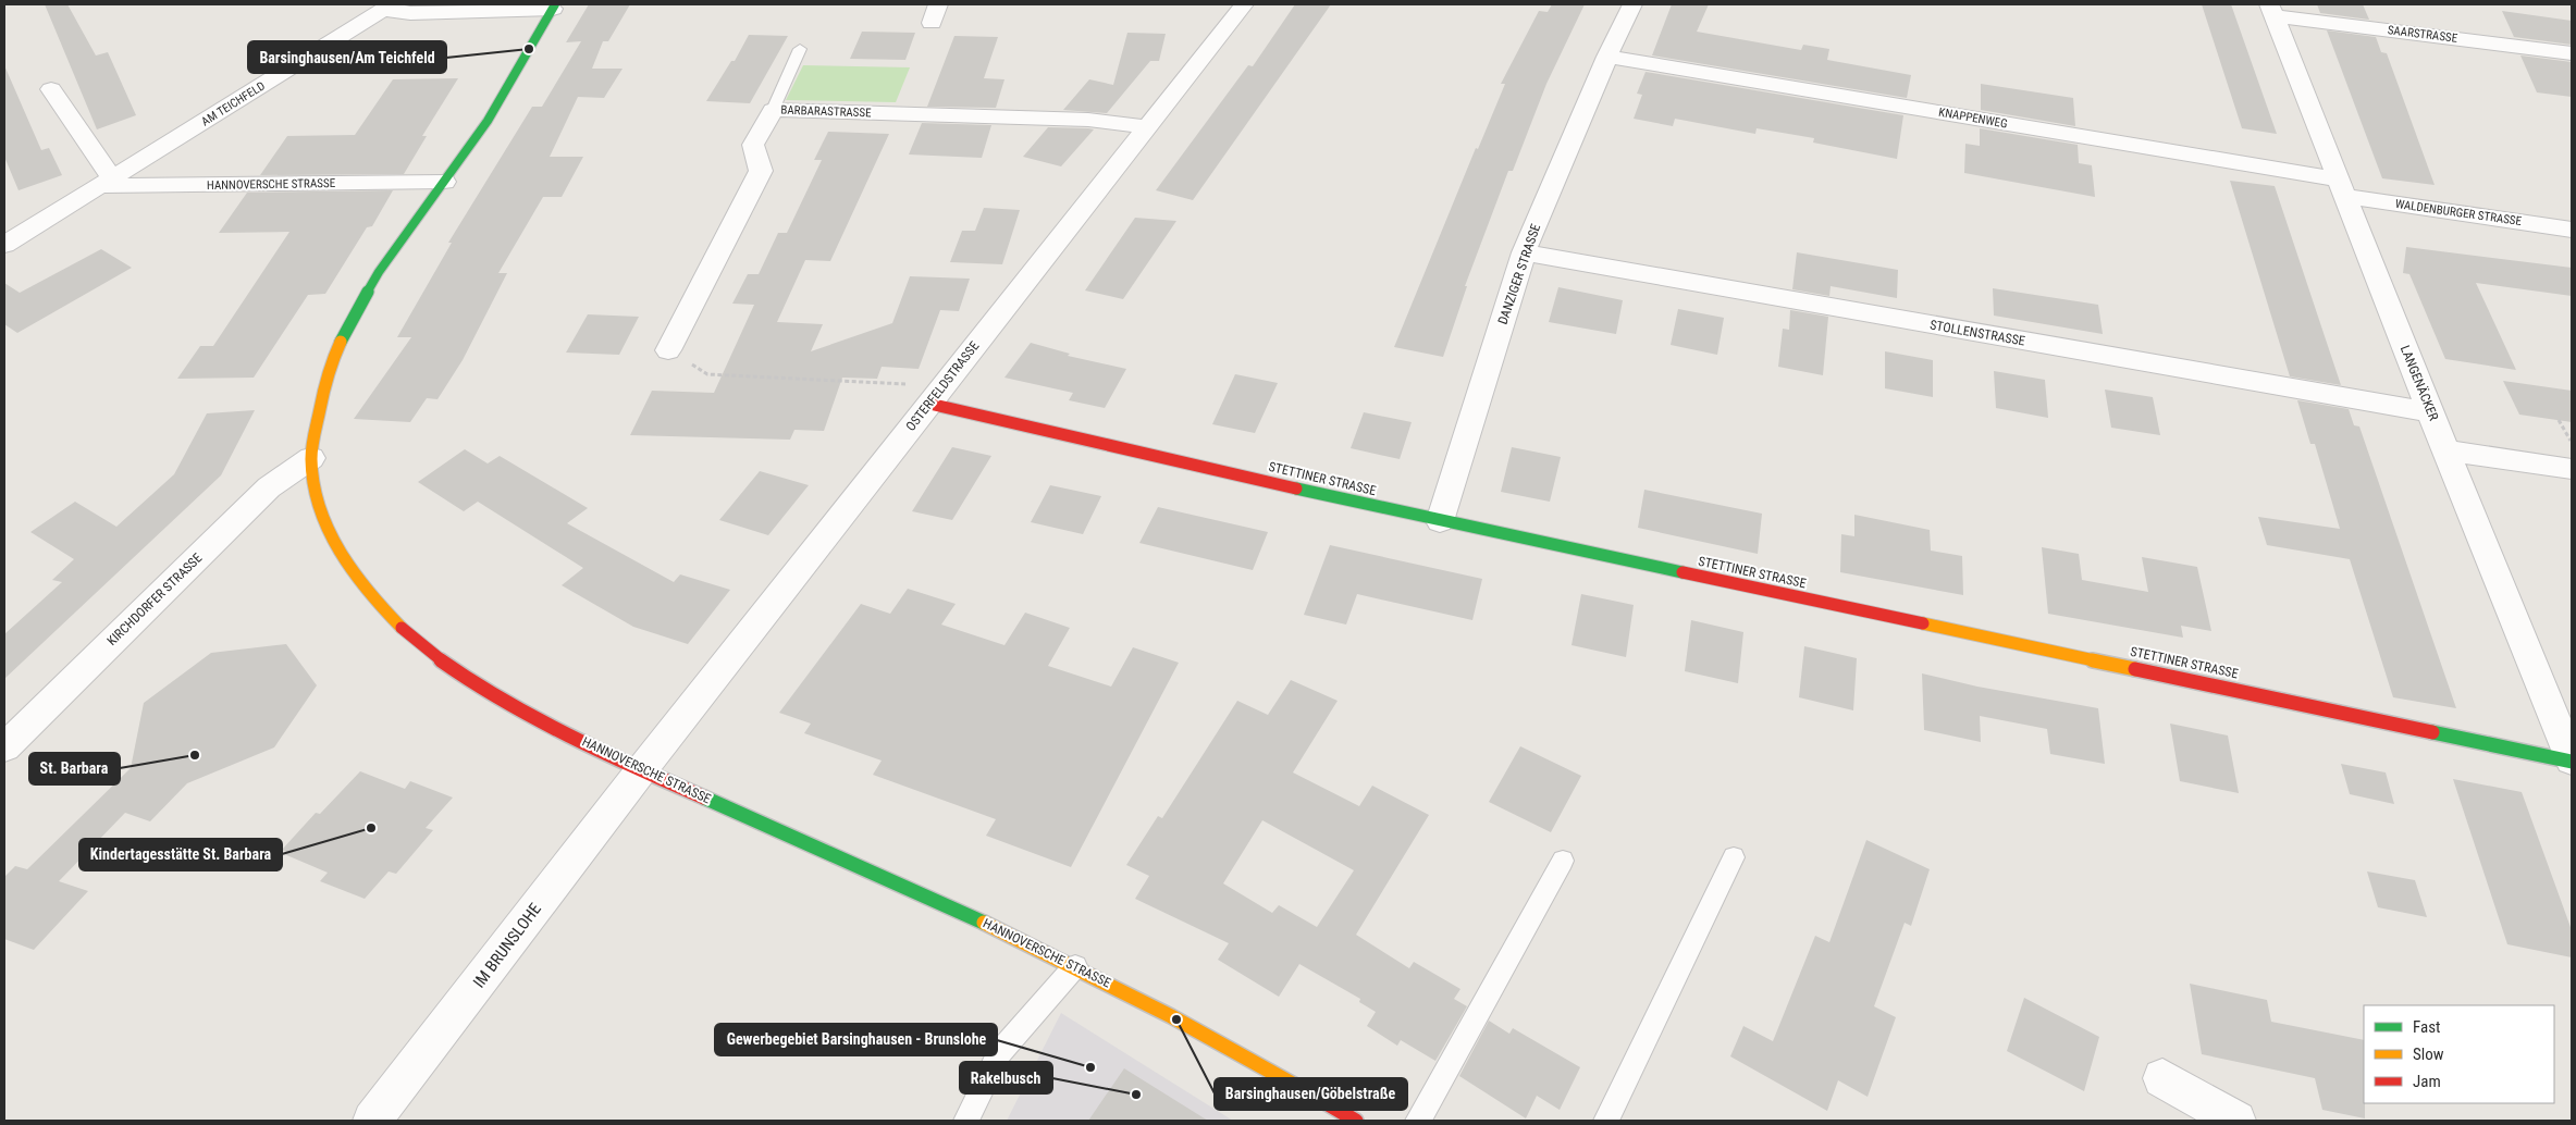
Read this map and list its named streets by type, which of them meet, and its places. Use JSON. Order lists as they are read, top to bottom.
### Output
{
  "streets": {
    "street": [
      "SAARSTRASSE",
      "AM TEICHFELD",
      "BARBARASTRASSE",
      "KNAPPENWEG",
      "HANNOVERSCHE STRASSE",
      "WALDENBURGER STRASSE",
      "DANZIGER STRASSE",
      "STOLLENSTRASSE",
      "LANGENÄCKER",
      "OSTERFELDSTRASSE",
      "STETTINER STRASSE",
      "KIRCHDORFER STRASSE",
      "IM BRUNSLOHE"
    ]
  },
  "crossings": [
    ["SAARSTRASSE", "LANGENÄCKER"],
    ["AM TEICHFELD", "HANNOVERSCHE STRASSE"],
    ["BARBARASTRASSE", "OSTERFELDSTRASSE"],
    ["KNAPPENWEG", "WALDENBURGER STRASSE"],
    ["KNAPPENWEG", "DANZIGER STRASSE"],
    ["KNAPPENWEG", "LANGENÄCKER"],
    ["HANNOVERSCHE STRASSE", "OSTERFELDSTRASSE"],
    ["HANNOVERSCHE STRASSE", "KIRCHDORFER STRASSE"],
    ["HANNOVERSCHE STRASSE", "IM BRUNSLOHE"],
    ["WALDENBURGER STRASSE", "LANGENÄCKER"],
    ["DANZIGER STRASSE", "STOLLENSTRASSE"],
    ["DANZIGER STRASSE", "STETTINER STRASSE"],
    ["STOLLENSTRASSE", "LANGENÄCKER"],
    ["LANGENÄCKER", "STETTINER STRASSE"],
    ["OSTERFELDSTRASSE", "STETTINER STRASSE"],
    ["OSTERFELDSTRASSE", "IM BRUNSLOHE"]
  ],
  "places": [
    "Barsinghausen/Am Teichfeld",
    "St. Barbara",
    "Kindertagesstätte St. Barbara",
    "Barsinghausen/Göbelstraße",
    "Gewerbegebiet Barsinghausen - Brunslohe",
    "Rakelbusch"
  ],
  "legend": ["Fast", "Slow", "Jam"]
}
